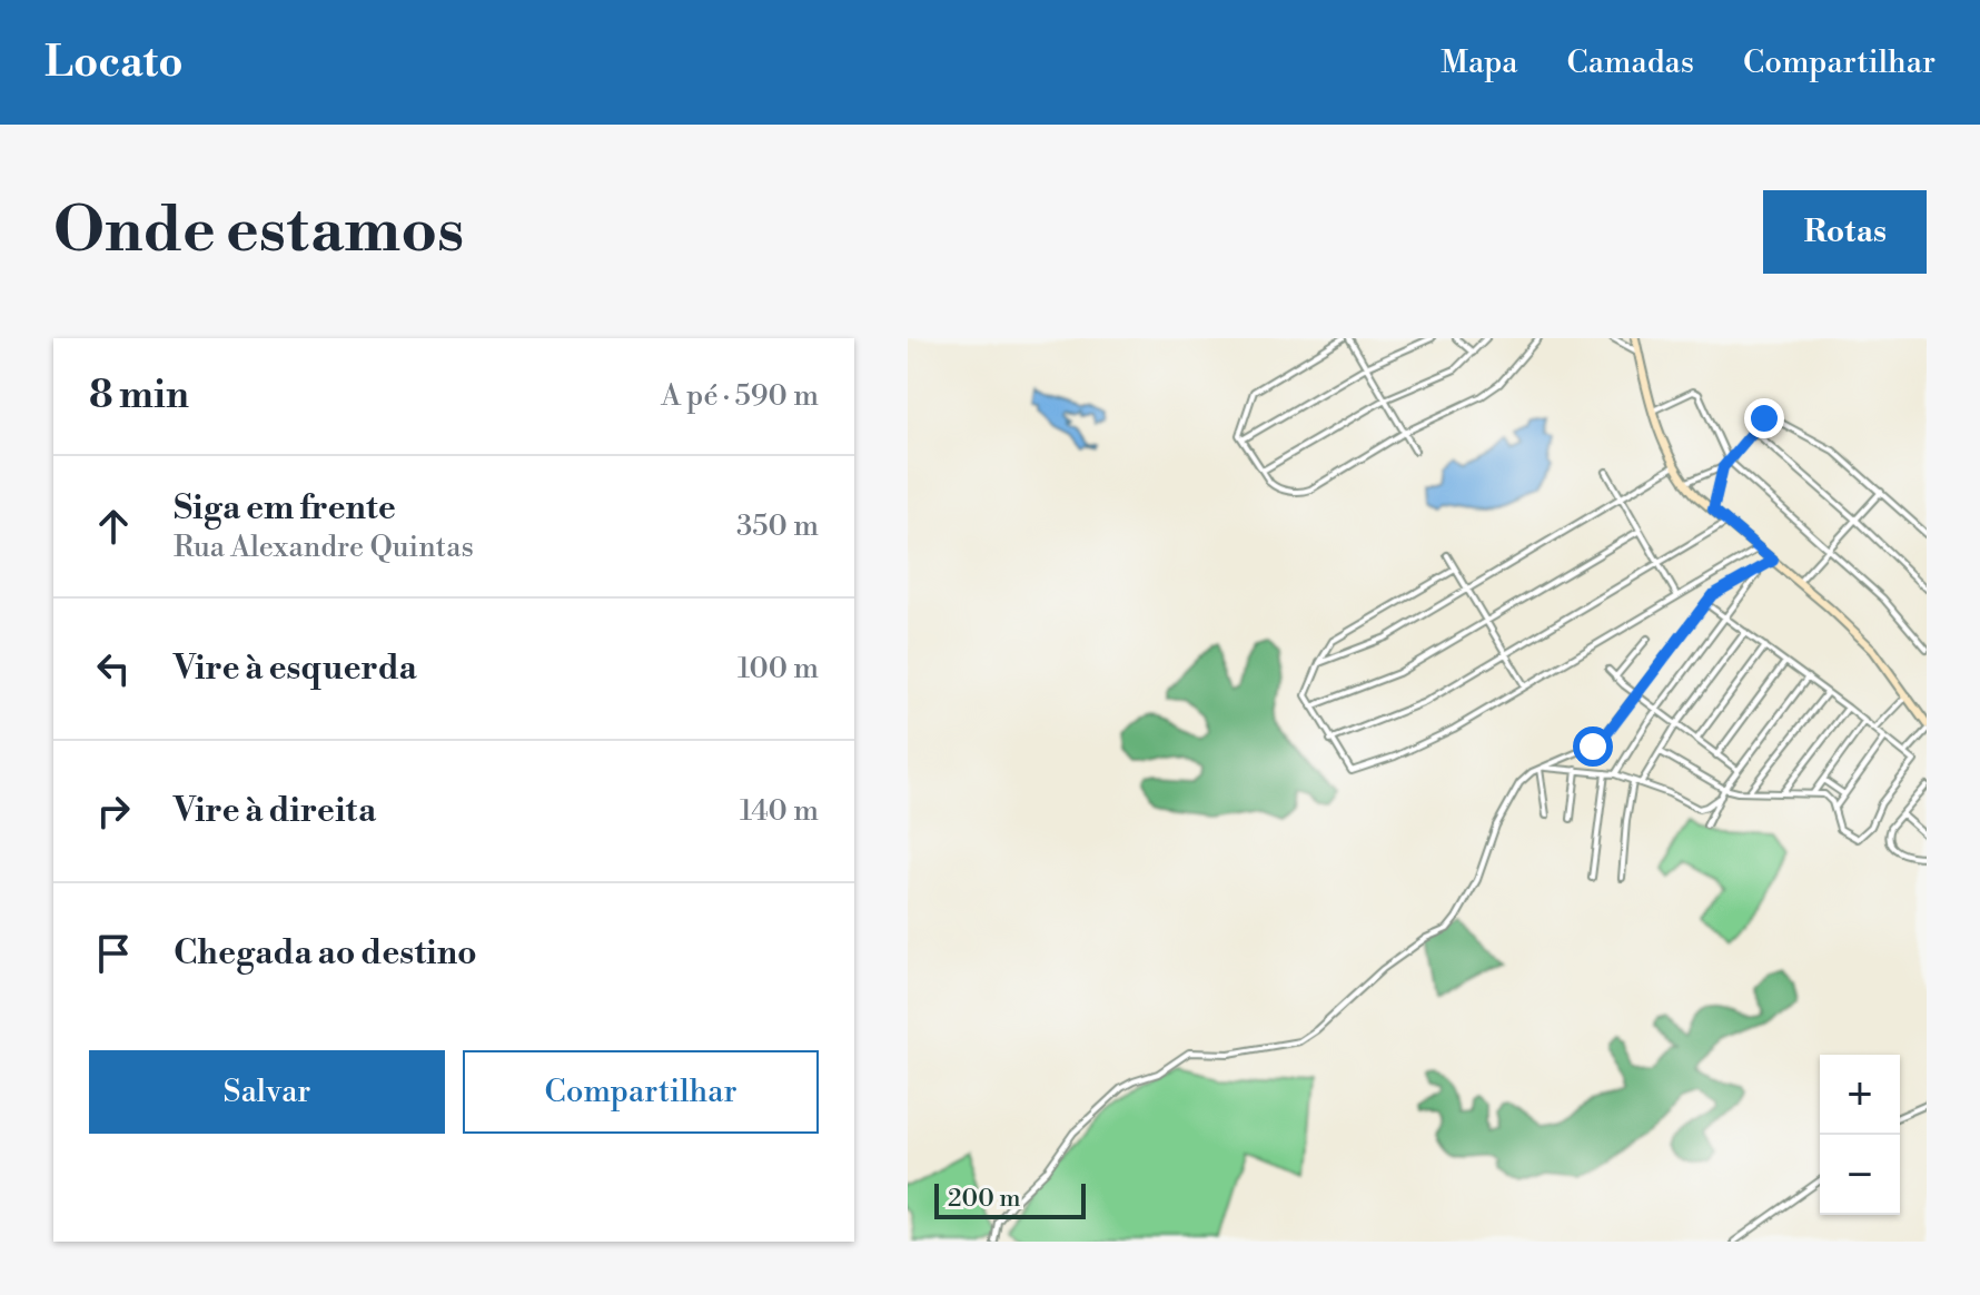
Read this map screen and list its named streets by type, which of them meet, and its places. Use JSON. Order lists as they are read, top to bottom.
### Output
{
  "scale_bar": "200 m",
  "page": {
    "header": "Locato",
    "nav": ["Mapa", "Camadas", "Compartilhar"],
    "buttons": [
      "Rotas",
      ["Salvar", "Compartilhar"]
    ],
    "title": "Onde estamos",
    "heading": ["8 min", "A pé · 590 m"],
    "list": [
      ["Siga em frente", "Rua Alexandre Quintas", "350 m"],
      ["Vire à esquerda", "100 m"],
      ["Vire à direita", "140 m"],
      "Chegada ao destino"
    ],
    "map_buttons": ["+", "−"],
    "scale": "200 m"
  }
}
